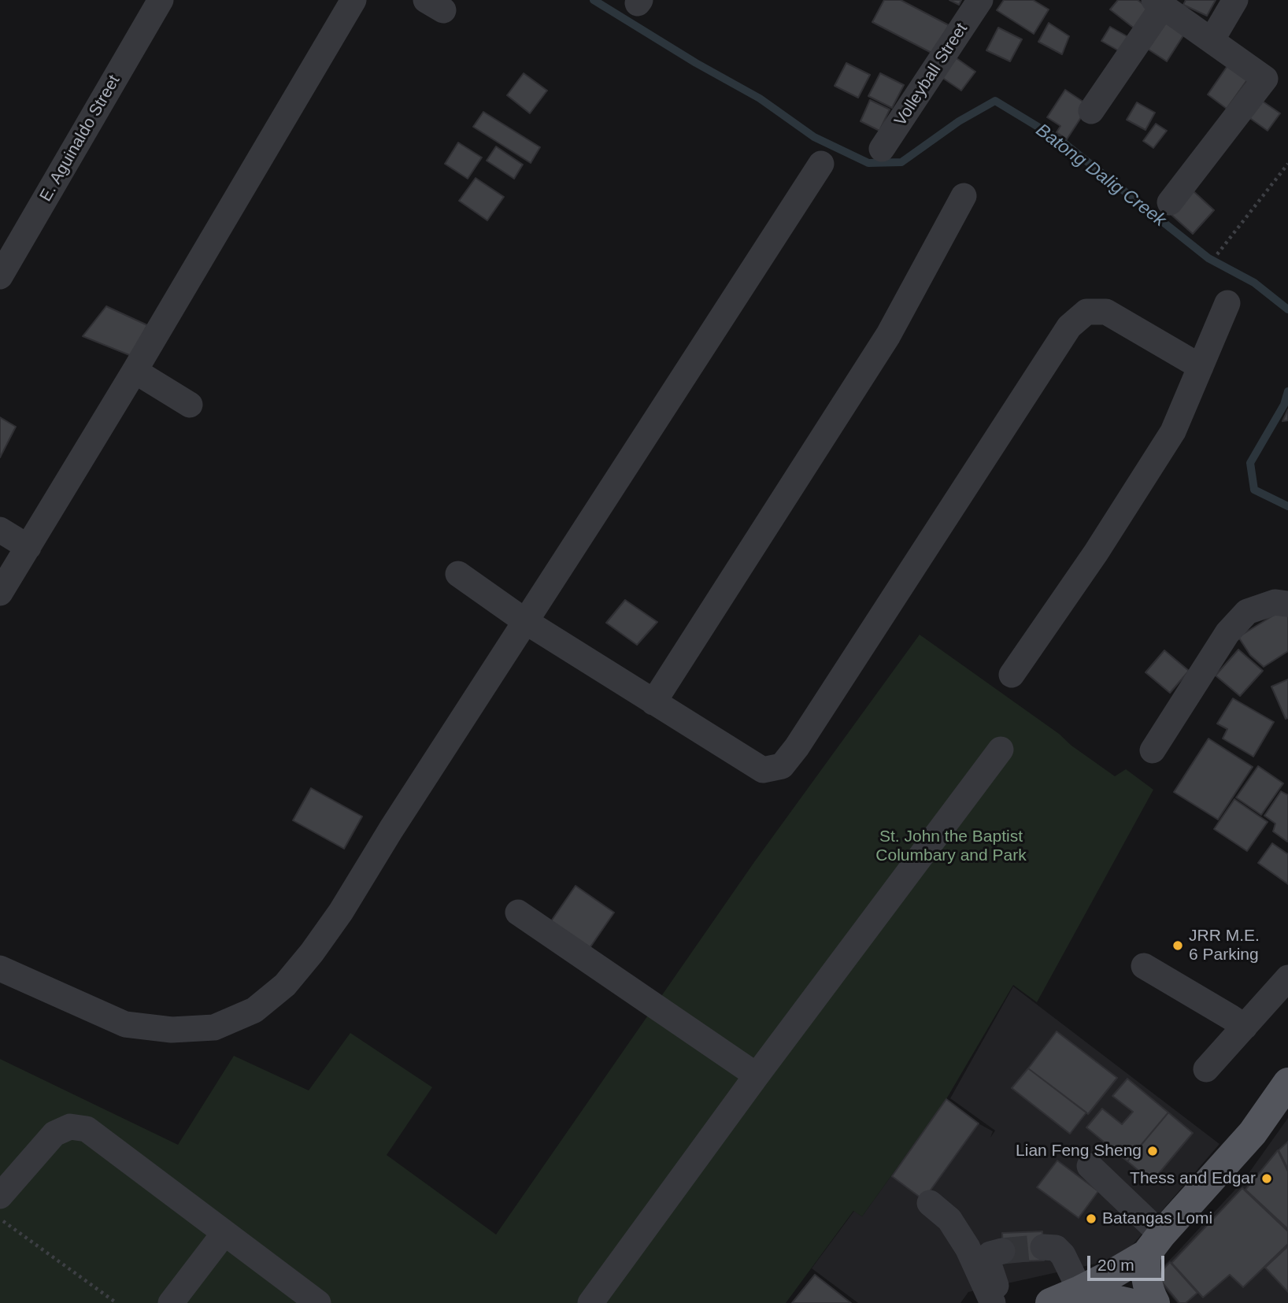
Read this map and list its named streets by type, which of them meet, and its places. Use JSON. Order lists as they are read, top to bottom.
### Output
{
  "streets": {
    "street": ["Volleyball Street", "E. Aguinaldo Street"]
  },
  "water": ["Batong Dalig Creek"],
  "parks": ["St. John the Baptist Columbary and Park"],
  "places": [
    "JRR M.E. 6 Parking",
    "Lian Feng Sheng",
    "Thess and Edgar",
    "Batangas Lomi"
  ],
  "scale_bar": "20 m"
}
